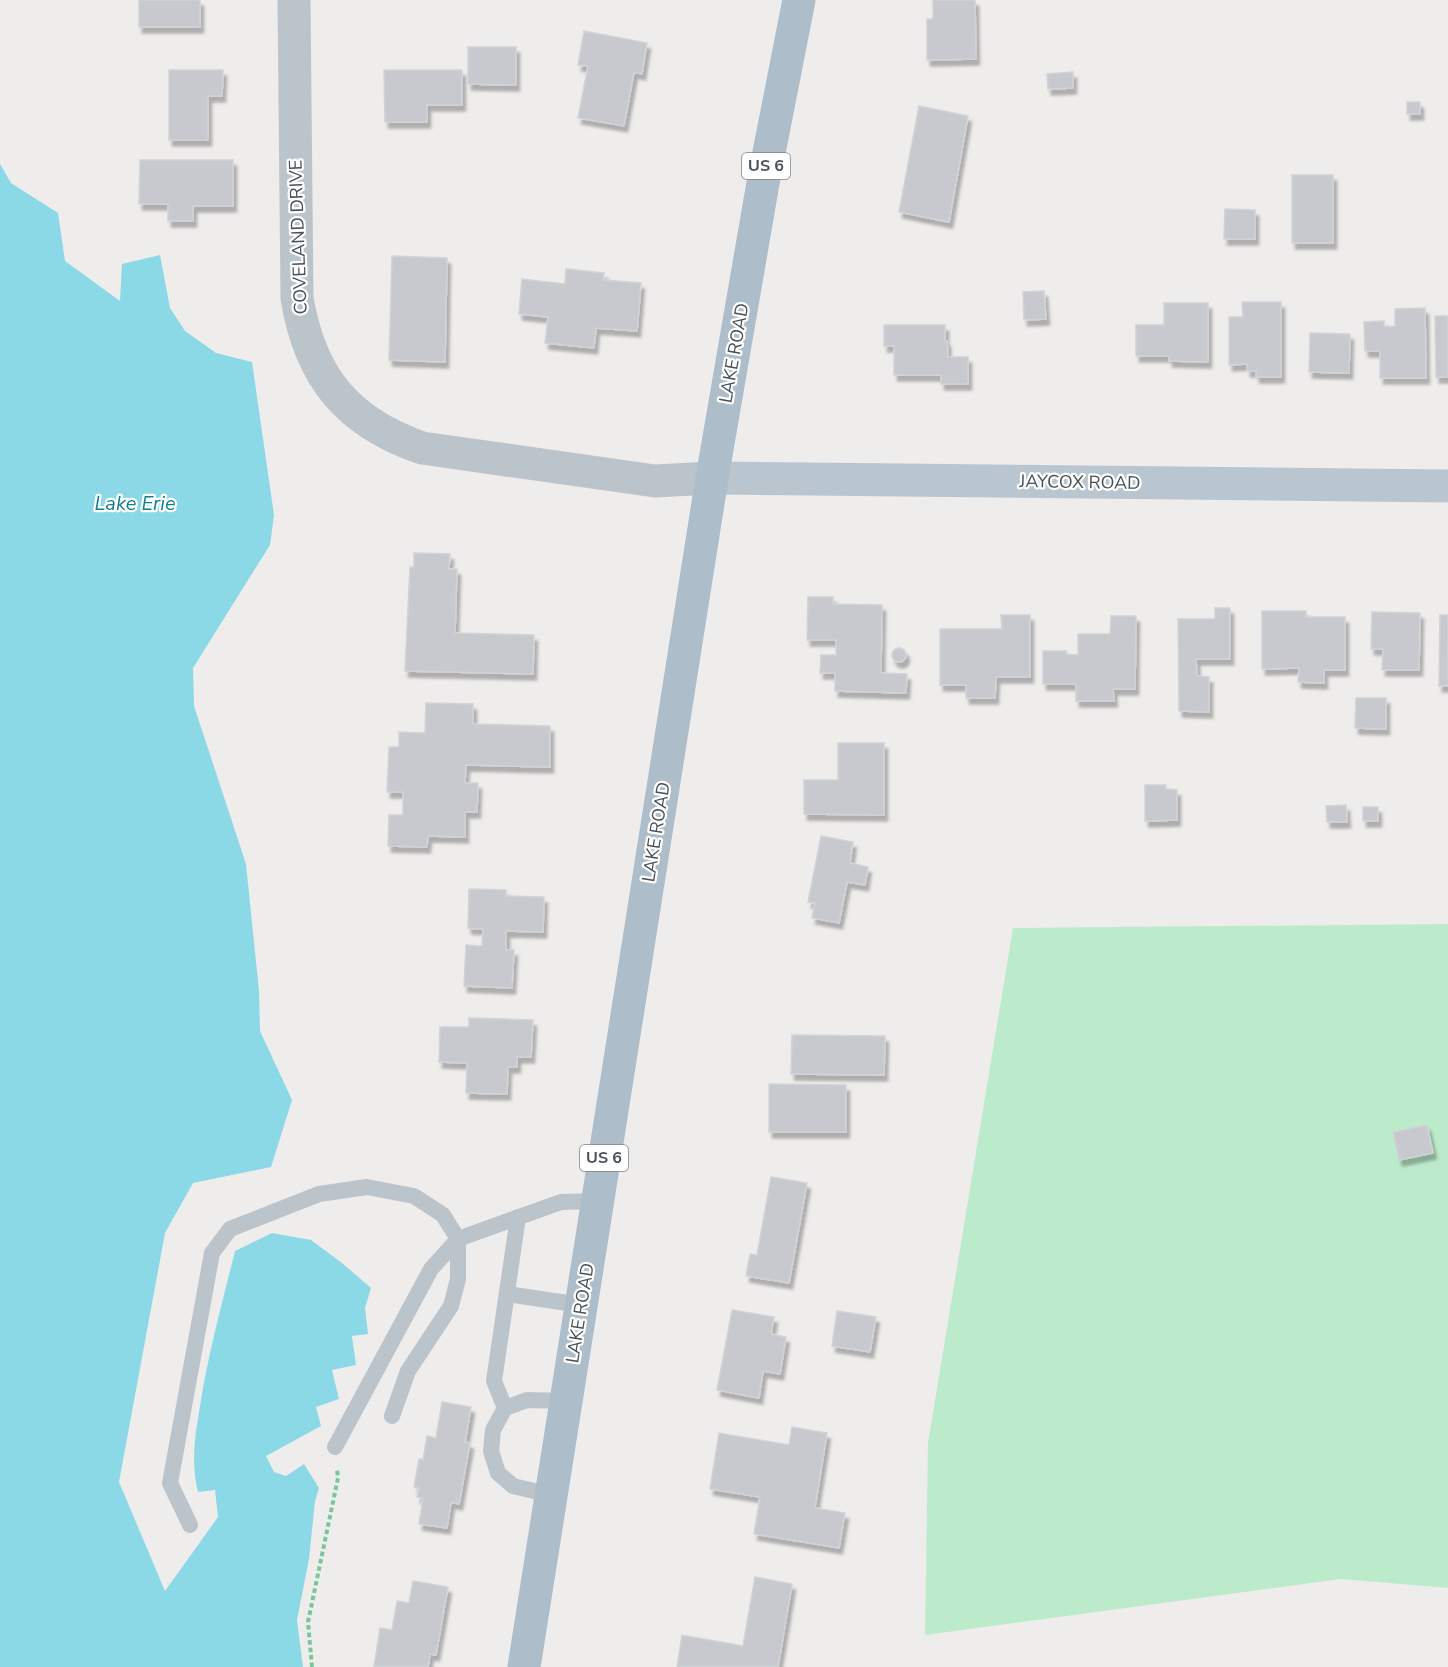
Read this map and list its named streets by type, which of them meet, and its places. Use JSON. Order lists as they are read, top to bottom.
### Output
{
  "streets": {
    "main road": ["US 6", "LAKE ROAD"],
    "street": ["COVELAND DRIVE", "JAYCOX ROAD"]
  },
  "crossings": [
    ["COVELAND DRIVE", "LAKE ROAD"],
    ["COVELAND DRIVE", "JAYCOX ROAD"],
    ["LAKE ROAD", "JAYCOX ROAD"]
  ],
  "water": ["Lake Erie"]
}
